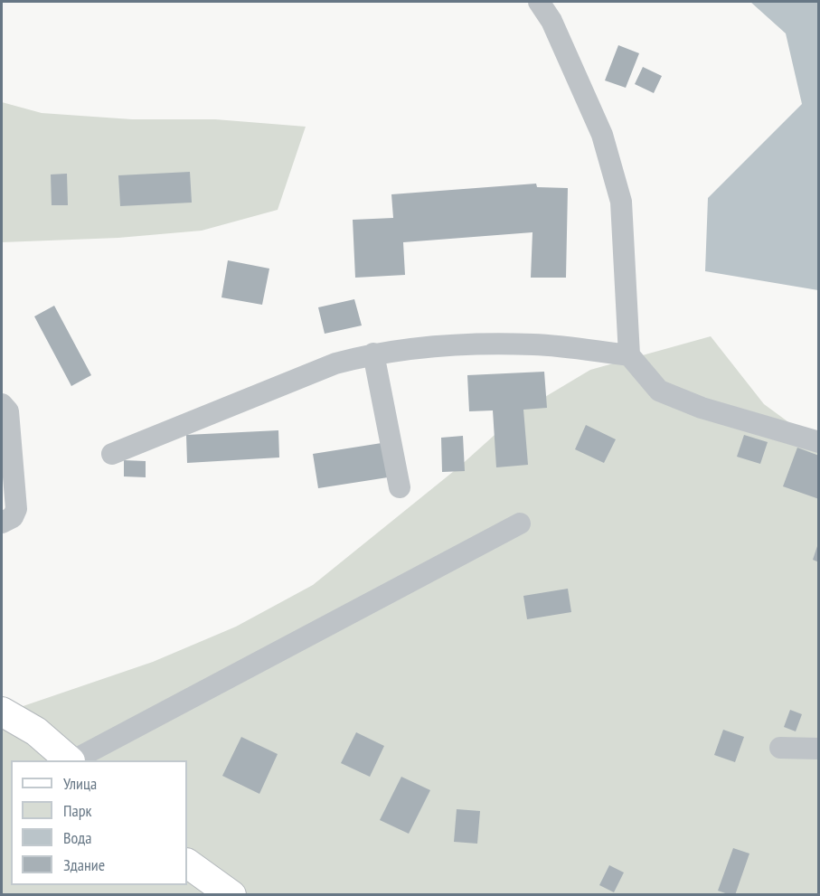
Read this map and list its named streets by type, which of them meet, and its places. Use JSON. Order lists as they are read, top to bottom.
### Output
{
  "legend": [
    "Улица",
    "Парк",
    "Вода",
    "Здание"
  ]
}
